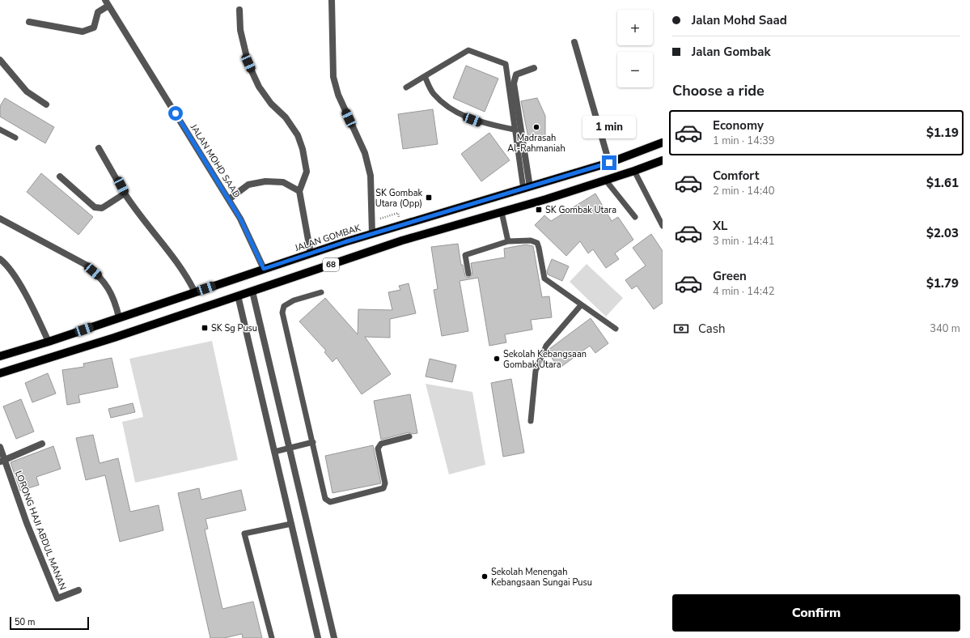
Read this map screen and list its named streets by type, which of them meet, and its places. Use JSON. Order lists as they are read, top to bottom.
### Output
{
  "streets": {
    "main road": ["JALAN GOMBAK", "68"],
    "street": ["JALAN MOHD SAAD", "LORONG HAJI ABDUL MANAN"]
  },
  "crossings": [
    ["JALAN MOHD SAAD", "JALAN GOMBAK"]
  ],
  "places": {
    "other": ["Madrasah Al-Rahmaniah", "Sekolah Kebangsaan Gombak Utara", "Sekolah Menengah Kebangsaan Sungai Pusu"],
    "transit": ["SK Gombak Utara (Opp)", "SK Gombak Utara", "SK Sg Pusu"]
  },
  "scale_bar": "50 m",
  "page": {
    "banner": ["Jalan Mohd Saad", "Jalan Gombak"],
    "map_buttons": ["+", "−"],
    "heading": "Choose a ride",
    "list": [
      {
        "name": "Economy",
        "note": "1 min · 14:39",
        "value": "$1.19"
      },
      {
        "name": "Comfort",
        "note": "2 min · 14:40",
        "value": "$1.61"
      },
      {
        "name": "XL",
        "note": "3 min · 14:41",
        "value": "$2.03"
      },
      {
        "name": "Green",
        "note": "4 min · 14:42",
        "value": "$1.79"
      }
    ],
    "bubble": "1 min",
    "pay": ["Cash", "340 m"],
    "buttons": "Confirm",
    "scale": "50 m"
  }
}
